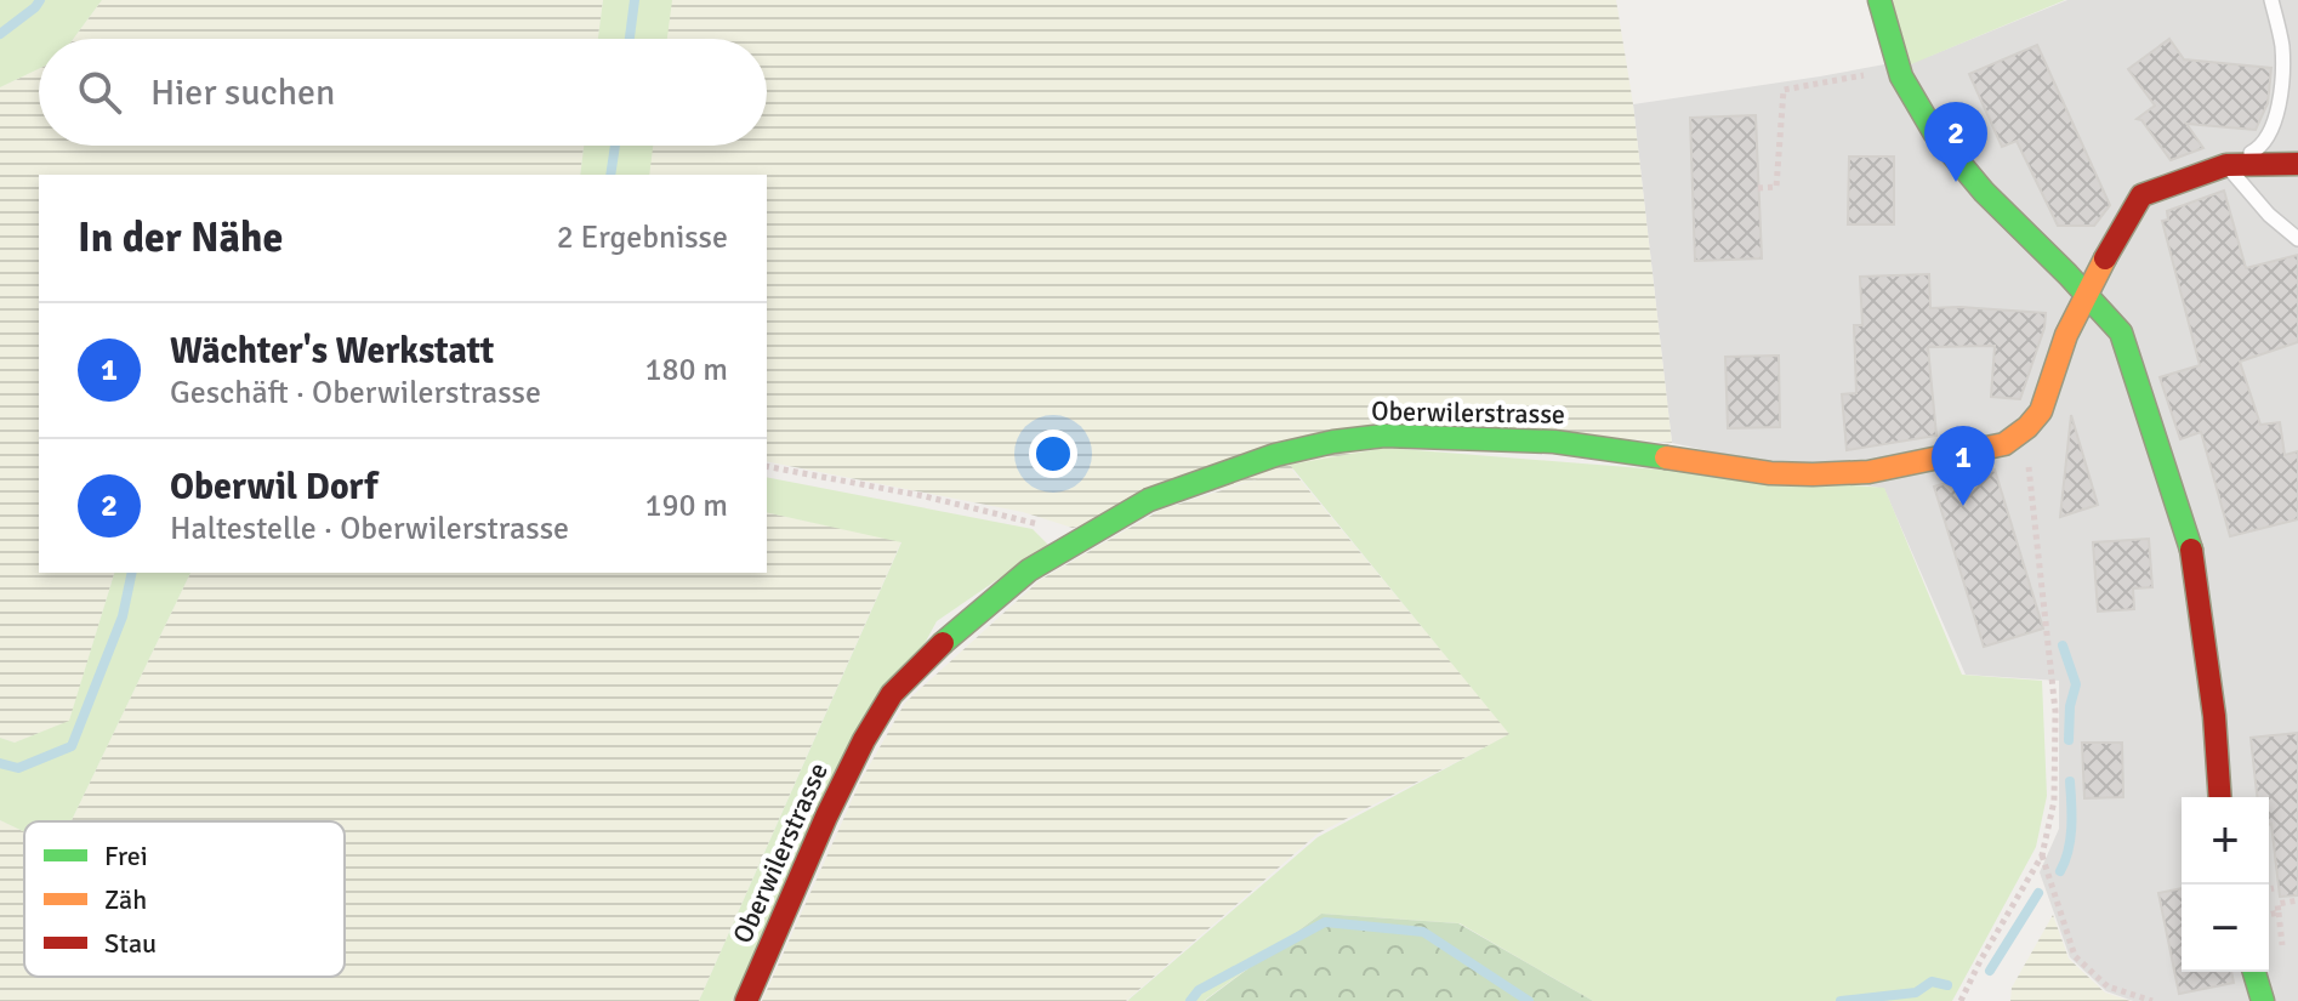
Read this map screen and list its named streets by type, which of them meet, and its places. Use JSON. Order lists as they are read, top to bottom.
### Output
{
  "streets": {
    "street": ["Oberwilerstrasse"]
  },
  "legend": ["Frei", "Zäh", "Stau"],
  "page": {
    "search": "Hier suchen",
    "pins": ["2", "1"],
    "heading": ["In der Nähe", "2 Ergebnisse"],
    "list": [
      {
        "mark": "1",
        "name": "Wächter's Werkstatt",
        "note": "Geschäft · Oberwilerstrasse",
        "value": "180 m"
      },
      {
        "mark": "2",
        "name": "Oberwil Dorf",
        "note": "Haltestelle · Oberwilerstrasse",
        "value": "190 m"
      }
    ],
    "map_buttons": ["+", "−"]
  }
}
